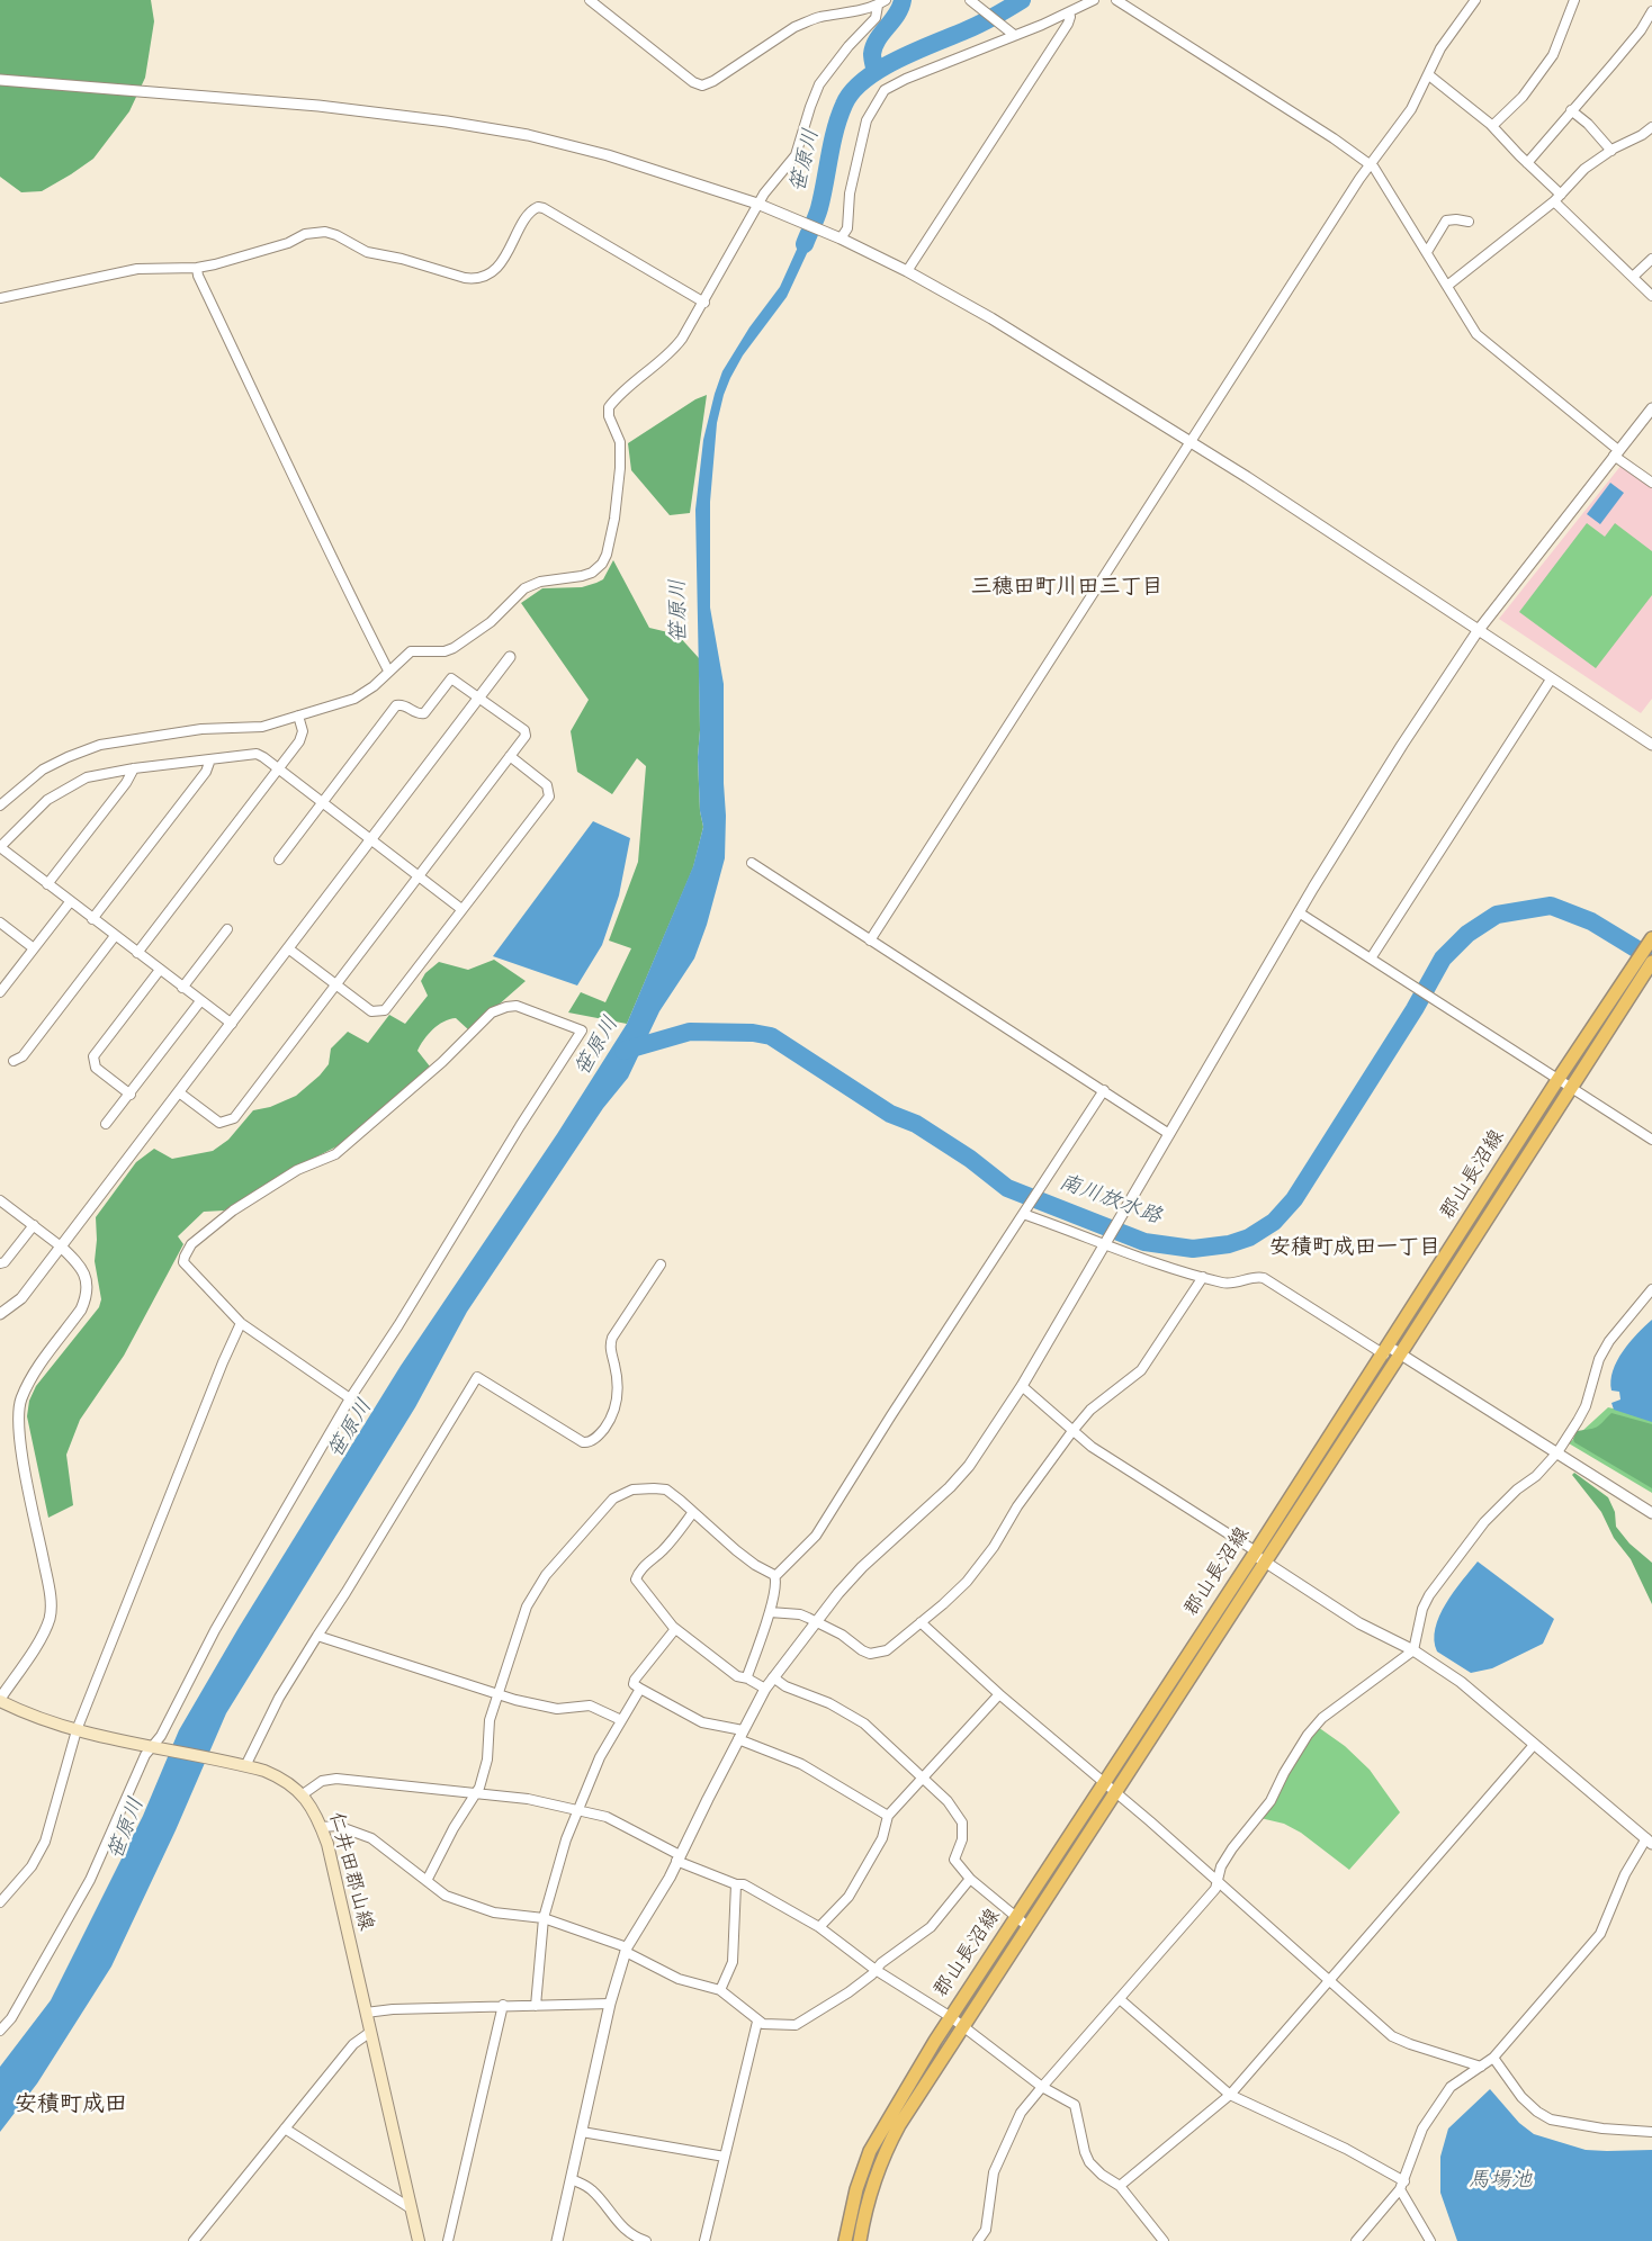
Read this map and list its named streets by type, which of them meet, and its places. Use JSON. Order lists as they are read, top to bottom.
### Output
{
  "streets": {
    "main road": ["郡山長沼線", "仁井田郡山線"]
  },
  "districts": ["三穂田町川田三丁目", "安積町成田一丁目", "安積町成田"],
  "water": ["笹原川", "南川放水路", "馬場池"]
}
